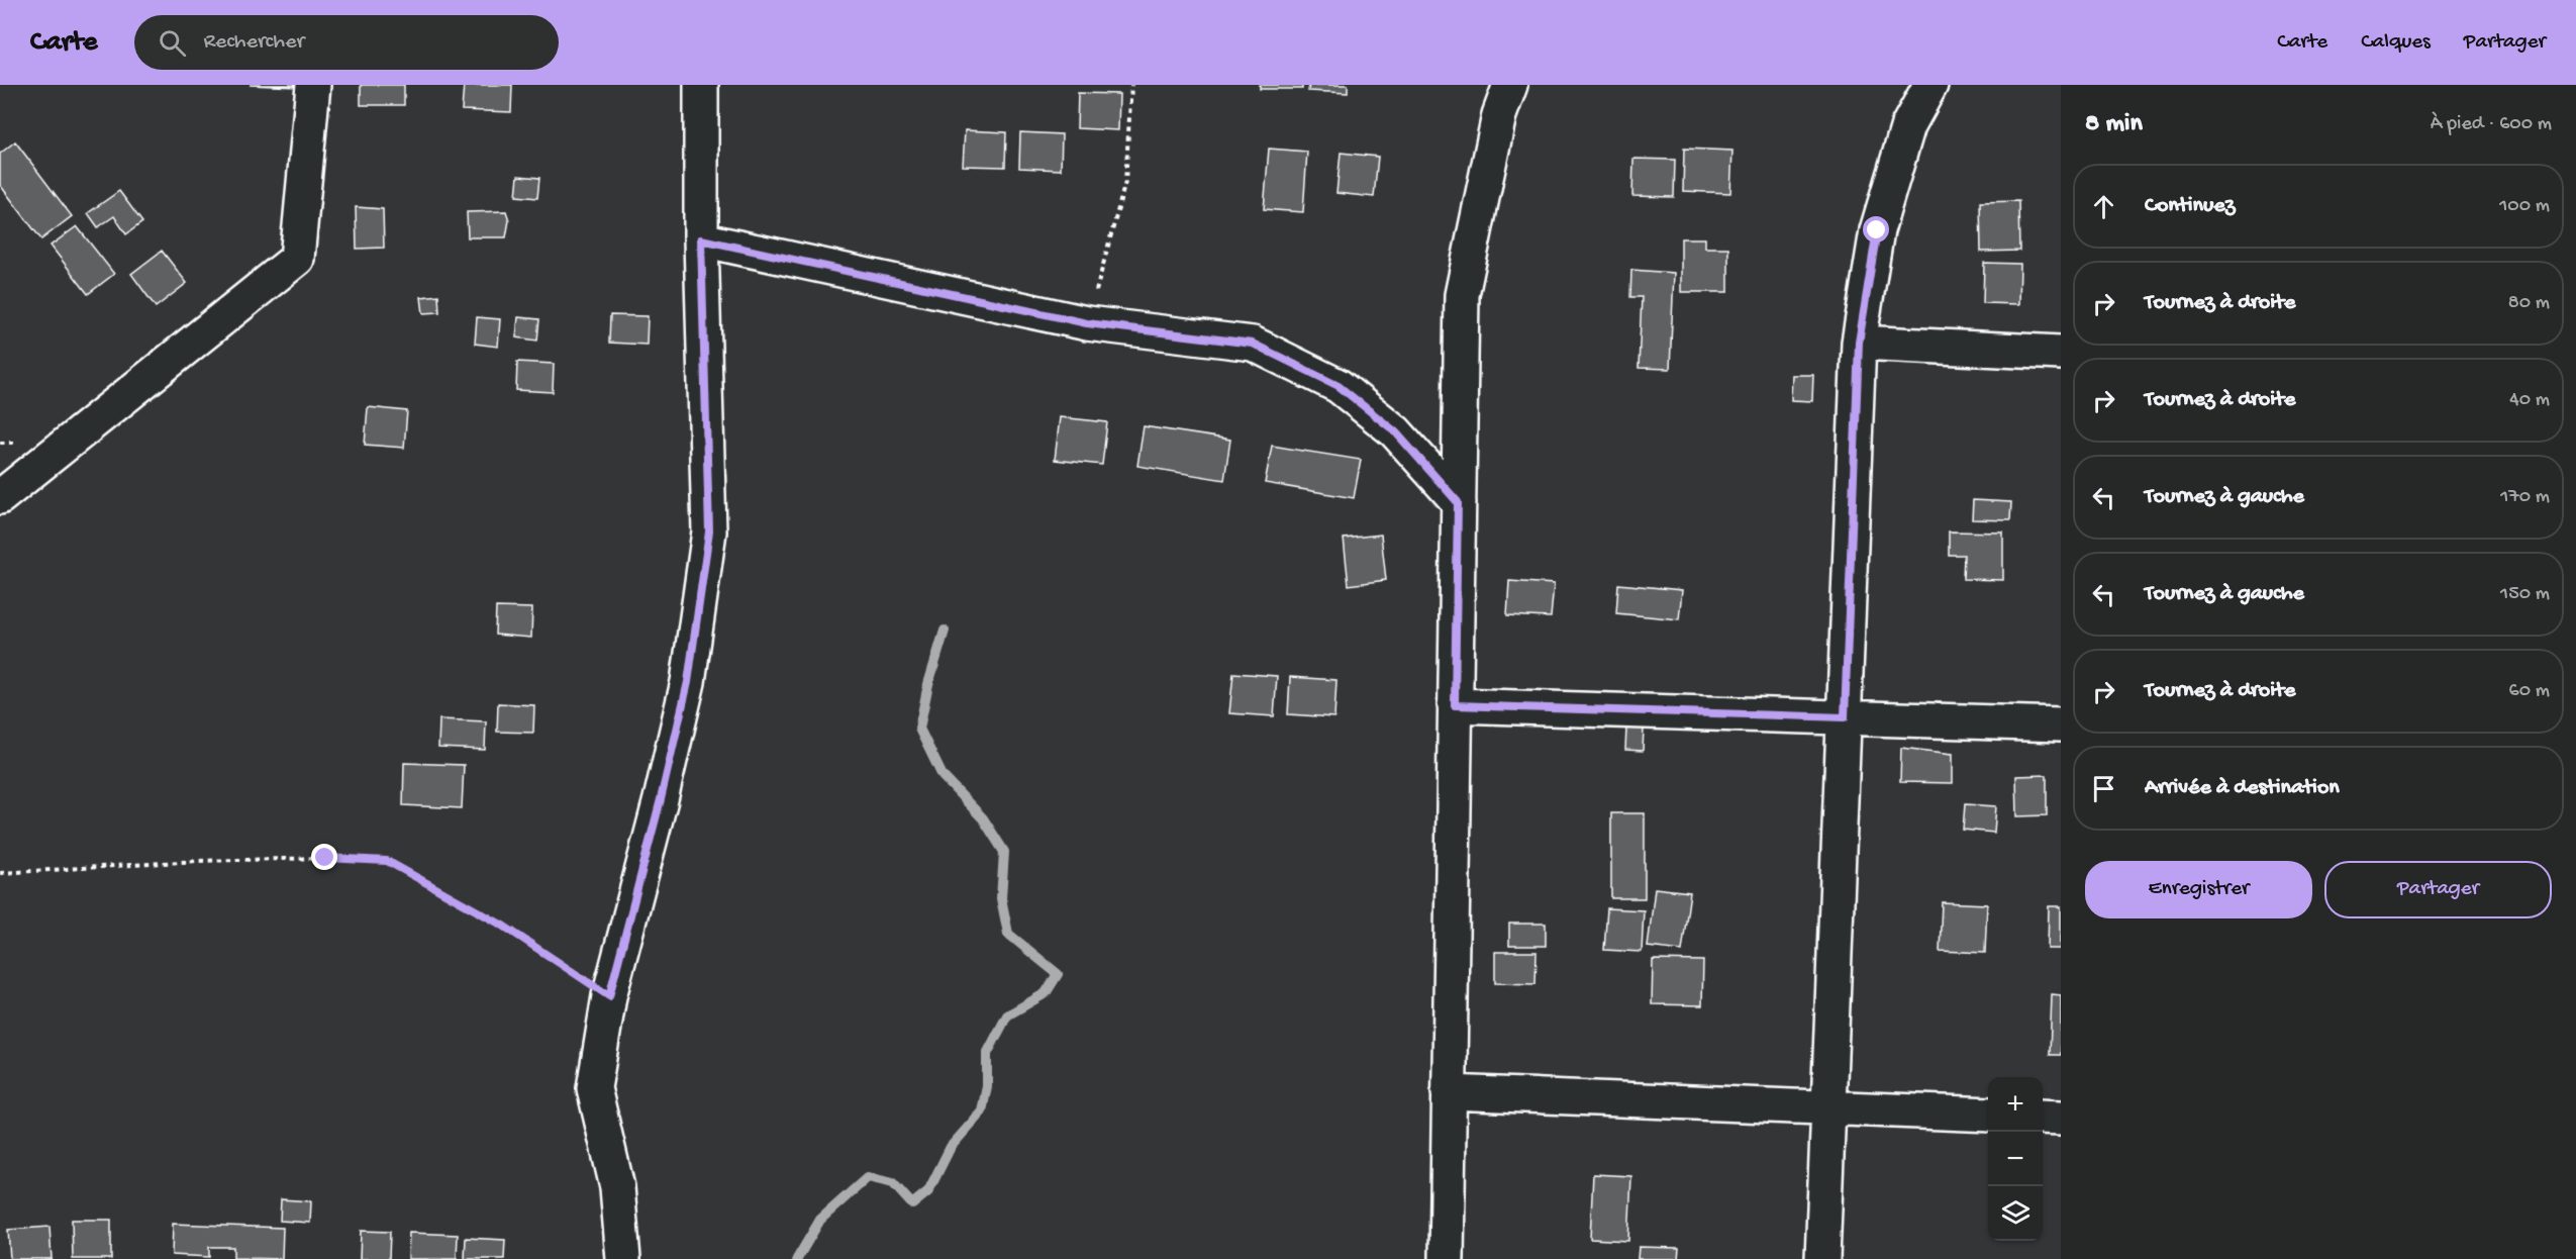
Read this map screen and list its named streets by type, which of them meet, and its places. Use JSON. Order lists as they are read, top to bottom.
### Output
{
  "page": {
    "header": "Carte",
    "search": "Rechercher",
    "nav": ["Carte", "Calques", "Partager"],
    "heading": ["8 min", "À pied · 600 m"],
    "list": [
      ["Continuez", "100 m"],
      ["Tournez à droite", "80 m"],
      ["Tournez à droite", "40 m"],
      ["Tournez à gauche", "170 m"],
      ["Tournez à gauche", "150 m"],
      ["Tournez à droite", "60 m"],
      "Arrivée à destination"
    ],
    "buttons": ["Enregistrer", "Partager"],
    "map_buttons": ["+", "−"]
  }
}
